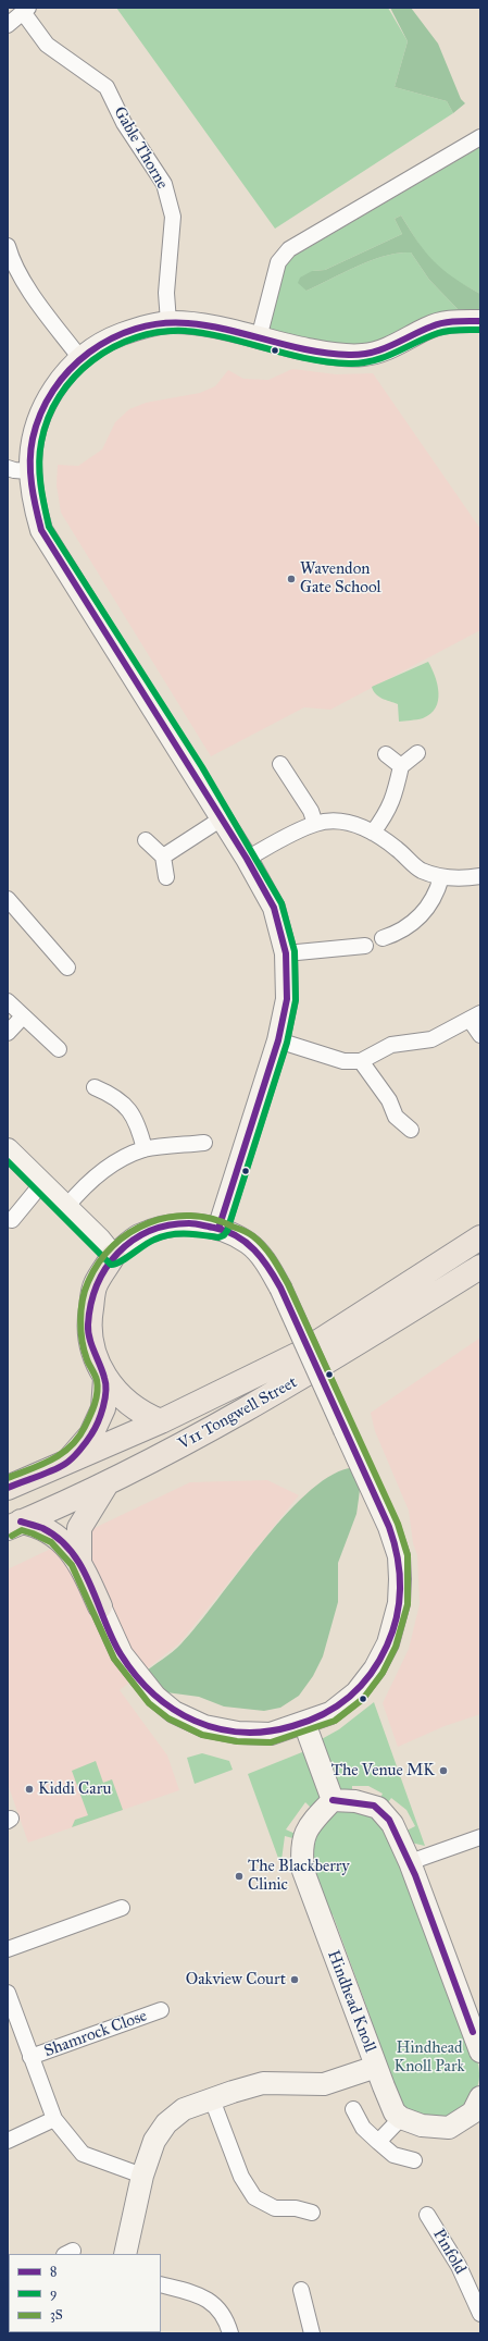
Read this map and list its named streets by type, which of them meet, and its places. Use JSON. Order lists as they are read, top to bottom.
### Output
{
  "streets": {
    "highway": ["V11 Tongwell Street"],
    "street": [
      "Gable Thorne",
      "Hindhead Knoll",
      "Shamrock Close",
      "Pinfold"
    ]
  },
  "parks": ["Hindhead Knoll Park"],
  "places": [
    "Wavendon Gate School",
    "The Venue MK",
    "Kiddi Caru",
    "The Blackberry Clinic",
    "Oakview Court"
  ],
  "lines": ["transit line 8", "transit line 9", "transit line 3S"],
  "legend": ["8", "9", "3S"]
}
